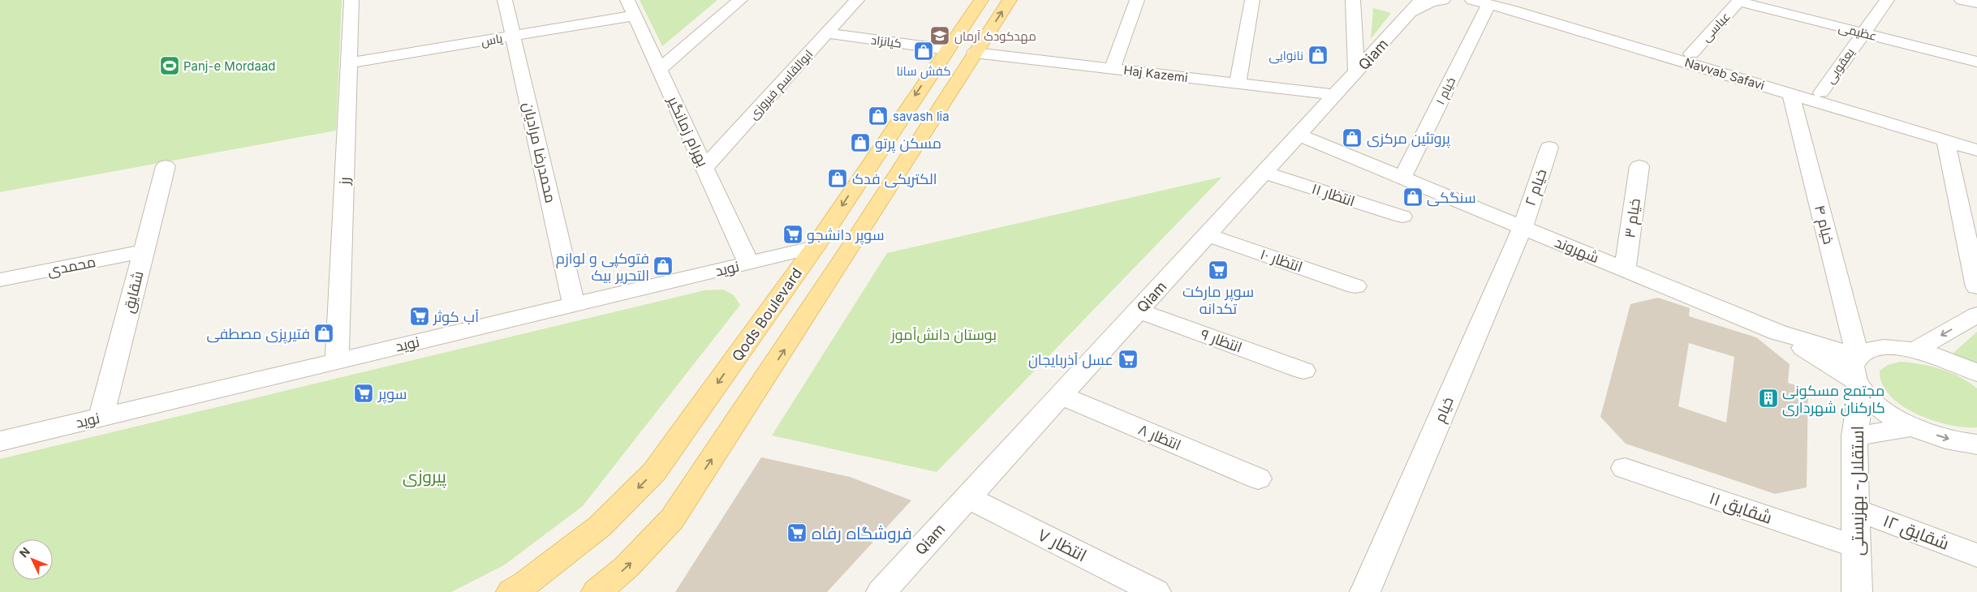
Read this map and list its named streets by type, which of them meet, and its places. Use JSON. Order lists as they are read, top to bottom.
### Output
{
  "streets": {
    "main road": ["Qods Boulevard"],
    "street": [
      "عباسی",
      "عظیمی",
      "یاس",
      "کیانزاد",
      "Qiam",
      "یعقوبی",
      "Haj Kazemi",
      "Navvab Safavi",
      "ابوالقاسم فیروزی",
      "خیام ۱",
      "بهرام زمانگیر",
      "محمدرضا مرادیان",
      "رز",
      "خیام ۲",
      "انتظار ۱۱",
      "خیام ۳",
      "خیام ۴",
      "شهروند",
      "انتظار ۱۰",
      "محمدی",
      "نوید",
      "شقایق",
      "انتظار ۹",
      "خیام",
      "انتظار ۸",
      "استقلال- بهزیستی",
      "شقایق ۱۱",
      "شقایق ۱۲",
      "انتظار ۷"
    ]
  },
  "crossings": [
    ["عباسی", "عظیمی"],
    ["عباسی", "Navvab Safavi"],
    ["عظیمی", "یعقوبی"],
    ["یاس", "بهرام زمانگیر"],
    ["یاس", "محمدرضا مرادیان"],
    ["یاس", "رز"],
    ["کیانزاد", "ابوالقاسم فیروزی"],
    ["کیانزاد", "Qods Boulevard"],
    ["Qiam", "Haj Kazemi"],
    ["Qiam", "انتظار ۱۱"],
    ["Qiam", "شهروند"],
    ["Qiam", "انتظار ۱۰"],
    ["Qiam", "انتظار ۹"],
    ["Qiam", "انتظار ۸"],
    ["Qiam", "انتظار ۷"],
    ["یعقوبی", "Navvab Safavi"],
    ["Navvab Safavi", "خیام ۱"],
    ["Navvab Safavi", "خیام ۴"],
    ["ابوالقاسم فیروزی", "بهرام زمانگیر"],
    ["خیام ۱", "شهروند"],
    ["بهرام زمانگیر", "نوید"],
    ["محمدرضا مرادیان", "نوید"],
    ["رز", "نوید"],
    ["خیام ۲", "شهروند"],
    ["خیام ۲", "خیام"],
    ["خیام ۳", "شهروند"],
    ["خیام ۴", "شهروند"],
    ["خیام ۴", "استقلال- بهزیستی"],
    ["شهروند", "خیام"],
    ["شهروند", "استقلال- بهزیستی"],
    ["محمدی", "شقایق"],
    ["نوید", "شقایق"],
    ["نوید", "Qods Boulevard"],
    ["استقلال- بهزیستی", "شقایق ۱۱"],
    ["استقلال- بهزیستی", "شقایق ۱۲"]
  ],
  "parks": ["بوستان دانش‌آموز", "پیروزی"],
  "places": {
    "school or university": ["مهدکودک آرمان"],
    "shop": [
      "کفش سانا",
      "نانوایی",
      "savash lia",
      "پروتئین مرکزی",
      "مسکن پرتو",
      "الکتریکی فدک",
      "سنگکی",
      "فتوکپی و لوازم التحریر بیک",
      "فتیرپزی مصطفی"
    ],
    "sports": ["Panj-e Mordaad"],
    "supermarket": [
      "سوپر دانشجو",
      "سوپر مارکت تکدانه",
      "آب کوثر",
      "عسل آذربایجان",
      "سوپر",
      "فروشگاه رفاه"
    ],
    "building": ["مجتمع مسکونی کارکنان شهرداری"]
  },
  "north": "top left"
}
